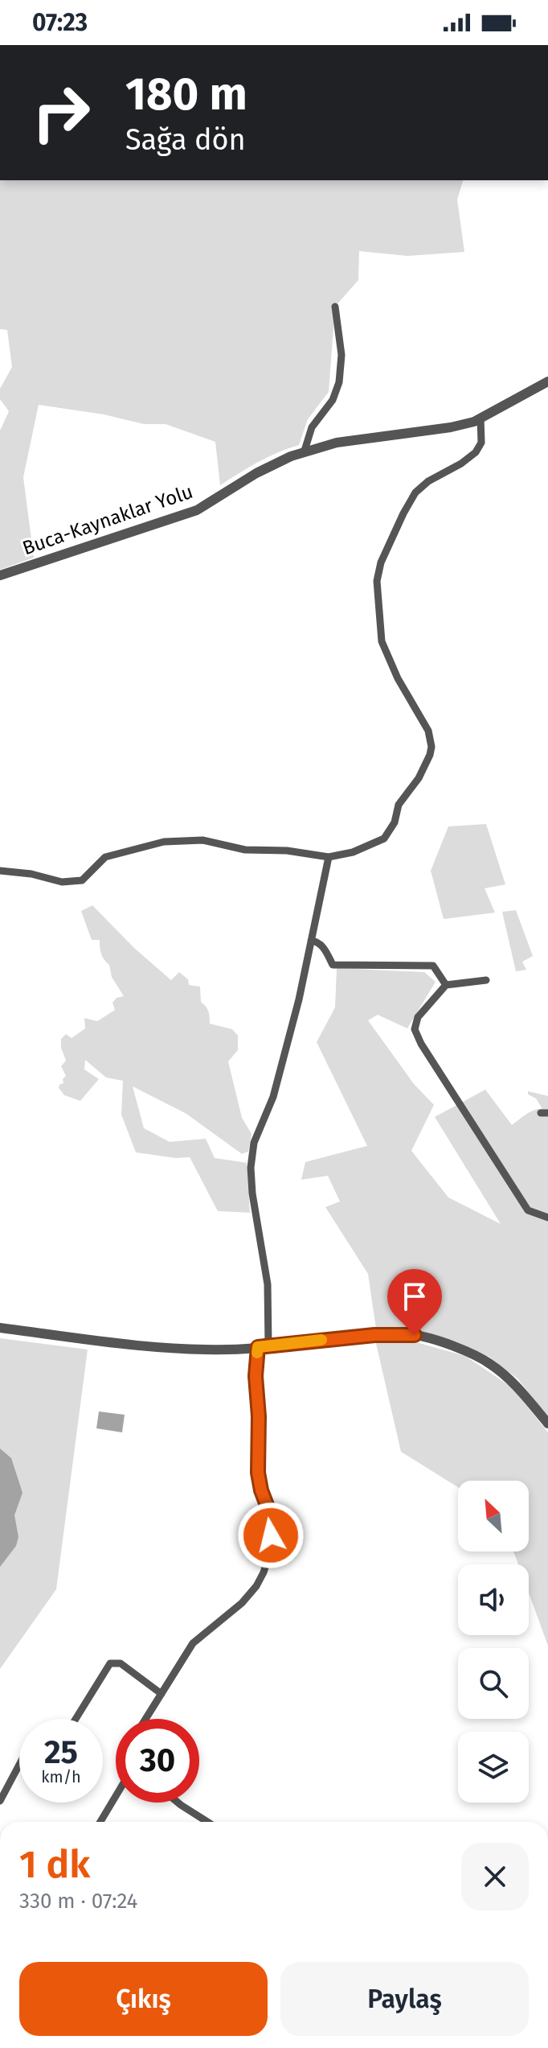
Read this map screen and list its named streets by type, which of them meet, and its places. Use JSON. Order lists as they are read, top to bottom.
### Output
{
  "streets": {
    "street": ["Buca-Kaynaklar Yolu"]
  },
  "north": "top left",
  "page": {
    "status": "07:23",
    "turn": ["180 m", "Sağa dön"],
    "speed": "25 km/h",
    "limit": "30",
    "heading": ["1 dk", "330 m · 07:24"],
    "buttons": ["Çıkış", "Paylaş"]
  }
}
